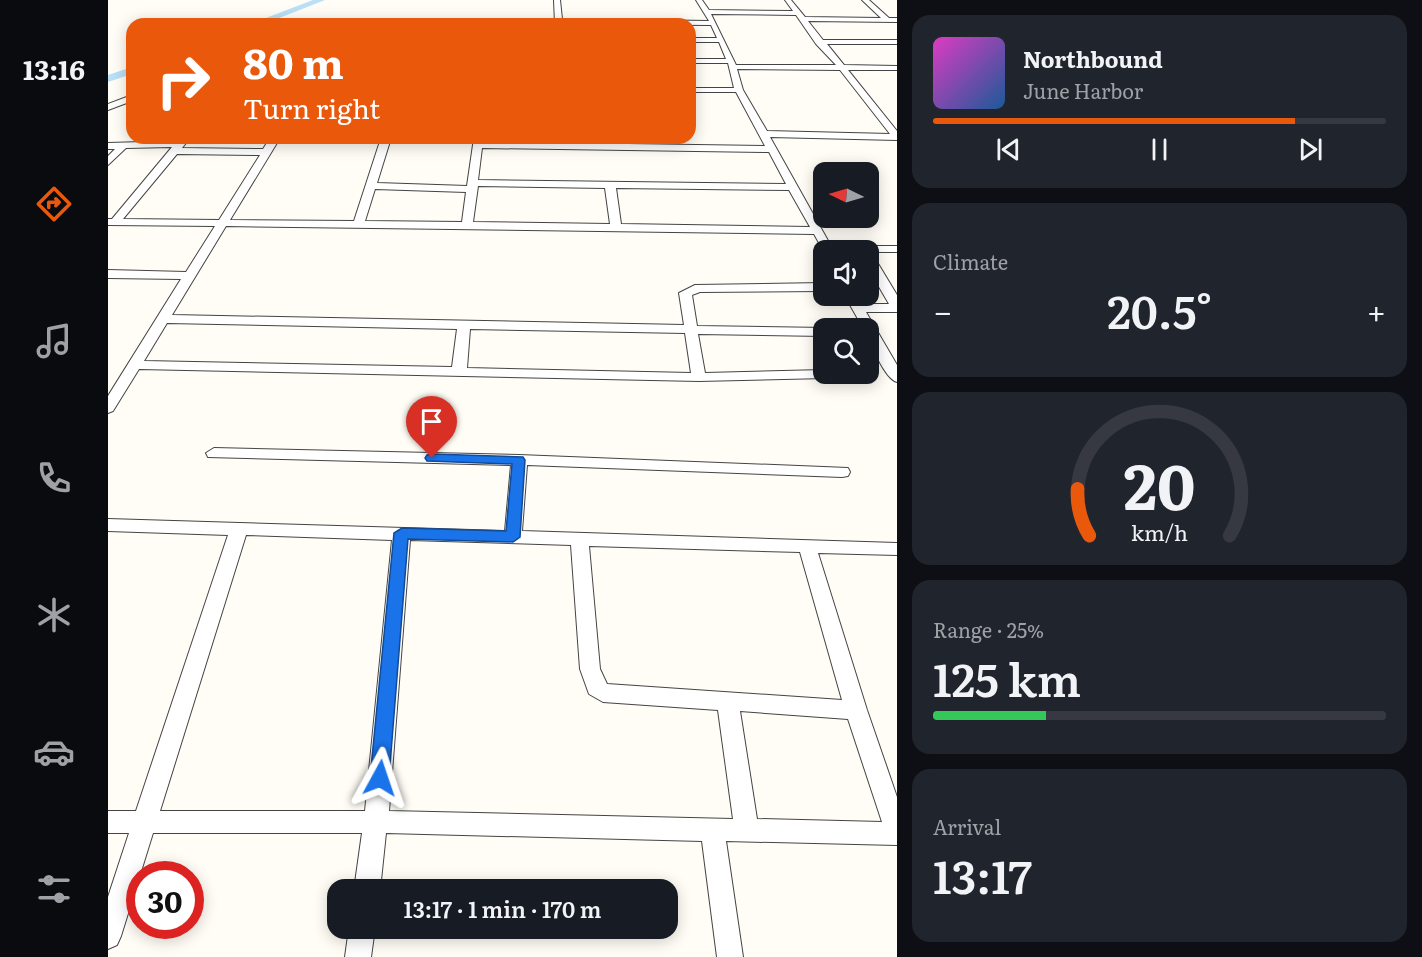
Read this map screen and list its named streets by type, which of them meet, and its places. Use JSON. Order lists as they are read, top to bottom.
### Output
{
  "north": "left",
  "page": {
    "tabs": "13:16",
    "turn": ["80 m", "Turn right"],
    "song": ["Northbound", "June Harbor"],
    "tile": [
      "Climate",
      ["Range · 25%", "125 km"],
      ["Arrival", "13:17"]
    ],
    "heat": ["−", "20.5°", "+"],
    "limit": "30",
    "trip": "13:17 · 1 min · 170 m",
    "gauge": ["20", "km/h"]
  }
}
